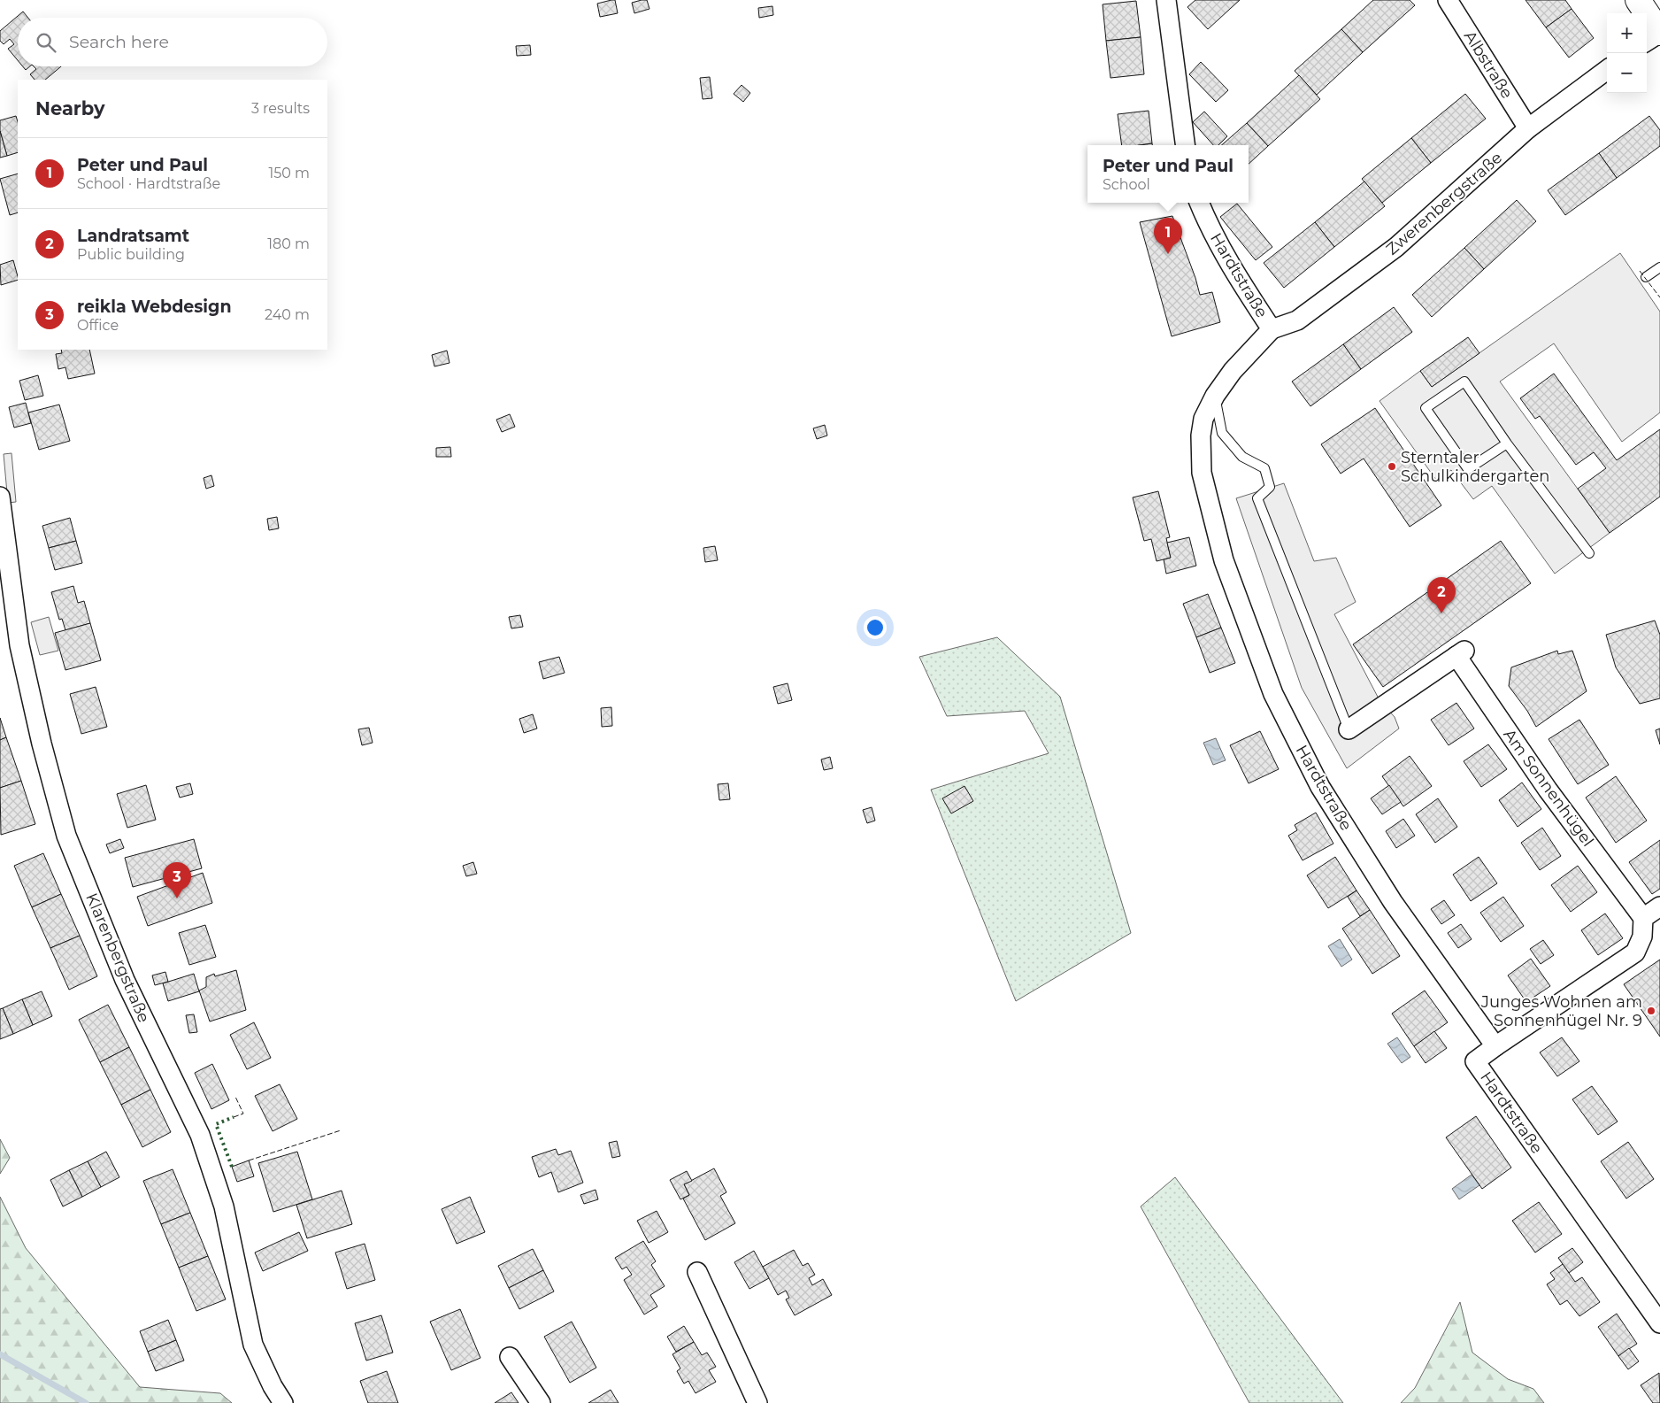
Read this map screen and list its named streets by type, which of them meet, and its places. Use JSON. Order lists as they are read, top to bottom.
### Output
{
  "streets": {
    "street": [
      "Albstraße",
      "Zwerenbergstraße",
      "Hardtstraße",
      "Am Sonnenhügel",
      "Klarenbergstraße"
    ]
  },
  "crossings": [
    ["Albstraße", "Zwerenbergstraße"],
    ["Zwerenbergstraße", "Hardtstraße"]
  ],
  "places": ["Sterntaler Schulkindergarten", "Junges Wohnen am Sonnenhügel Nr. 9"],
  "page": {
    "map_buttons": ["+", "−"],
    "search": "Search here",
    "heading": ["Nearby", "3 results"],
    "list": [
      {
        "mark": "1",
        "name": "Peter und Paul",
        "note": "School · Hardtstraße",
        "value": "150 m"
      },
      {
        "mark": "2",
        "name": "Landratsamt",
        "note": "Public building",
        "value": "180 m"
      },
      {
        "mark": "3",
        "name": "reikla Webdesign",
        "note": "Office",
        "value": "240 m"
      }
    ],
    "popup": ["Peter und Paul", "School"],
    "pins": ["1", "2", "3"]
  }
}
